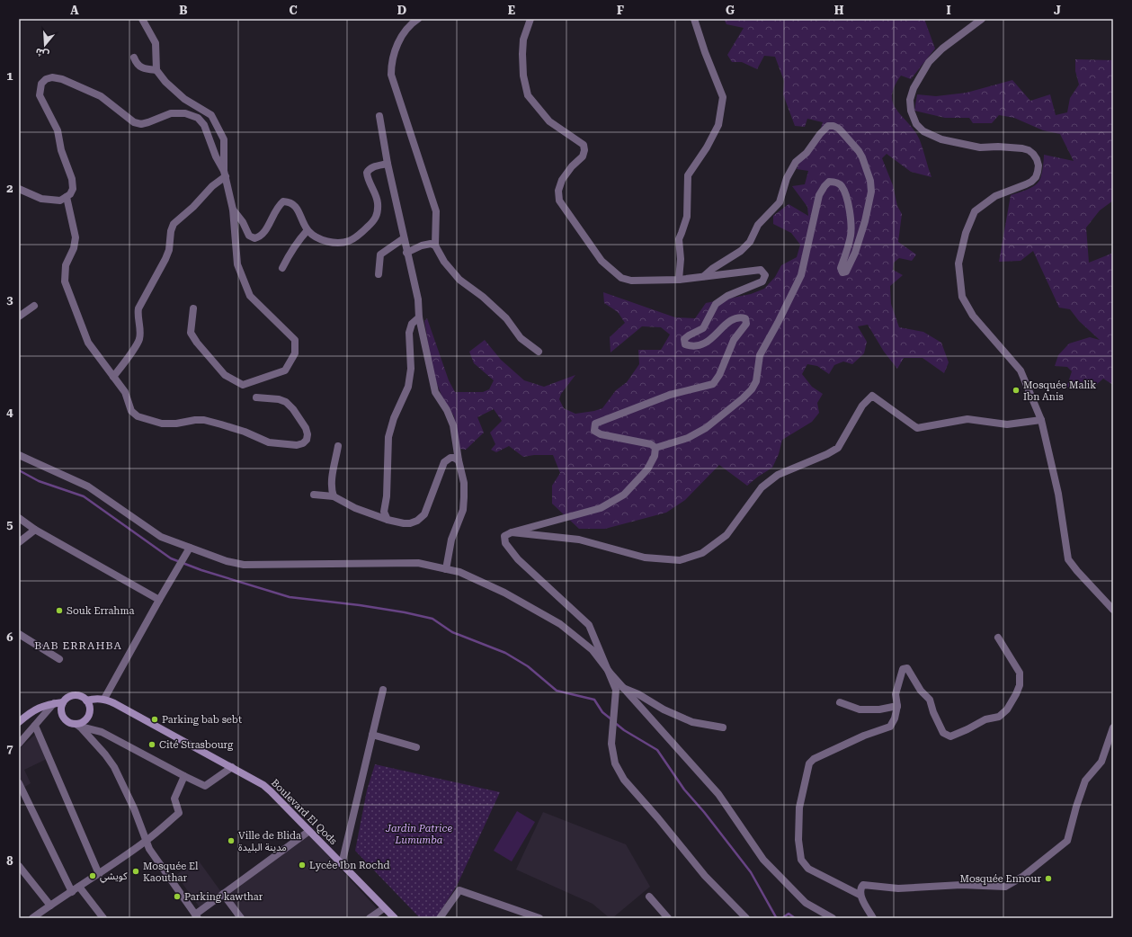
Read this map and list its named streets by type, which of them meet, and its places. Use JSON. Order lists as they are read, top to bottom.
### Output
{
  "streets": {
    "main road": ["Boulevard El Qods"]
  },
  "districts": ["BAB ERRAHBA"],
  "parks": ["Jardin Patrice Lumumba"],
  "places": [
    "Mosquée Malik Ibn Anis",
    "Souk Errahma",
    "Parking bab sebt",
    "Cité Strasbourg",
    "Ville de Blida مدينة البليدة",
    "Lycée Ibn Rochd",
    "Mosquée El Kaouthar",
    "كويشي",
    "Mosquée Ennour",
    "Parking kawthar"
  ],
  "north": "bottom",
  "grid": {
    "columns": [
      "A",
      "B",
      "C",
      "D",
      "E",
      "F",
      "G",
      "H",
      "I",
      "J"
    ],
    "rows": [
      "1",
      "2",
      "3",
      "4",
      "5",
      "6",
      "7",
      "8"
    ]
  }
}
